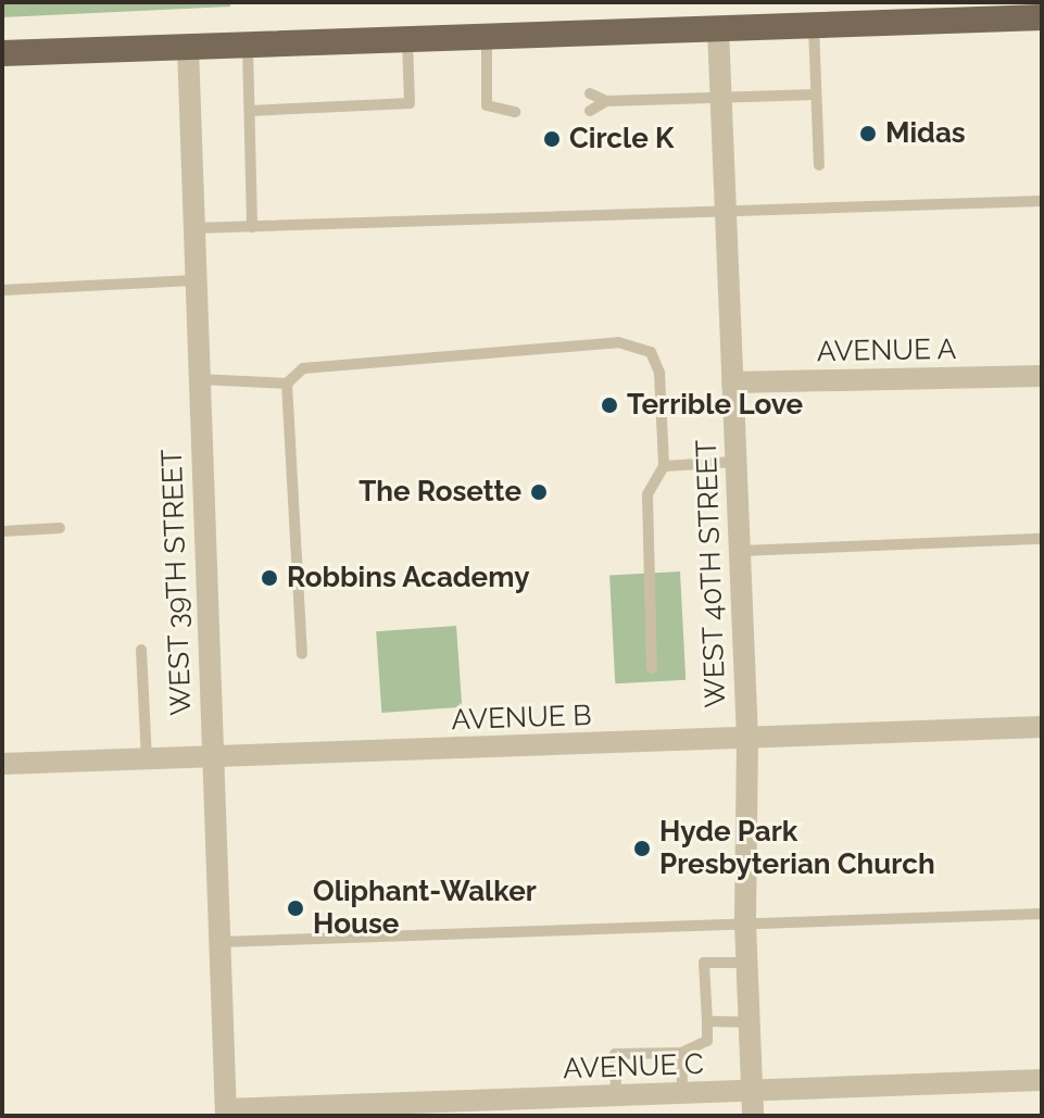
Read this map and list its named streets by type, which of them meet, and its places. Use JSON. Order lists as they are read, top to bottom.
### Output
{
  "streets": {
    "street": [
      "AVENUE A",
      "WEST 40TH STREET",
      "WEST 39TH STREET",
      "AVENUE B",
      "AVENUE C"
    ]
  },
  "crossings": [
    ["AVENUE A", "WEST 40TH STREET"],
    ["WEST 40TH STREET", "AVENUE B"],
    ["WEST 40TH STREET", "AVENUE C"],
    ["WEST 39TH STREET", "AVENUE B"],
    ["WEST 39TH STREET", "AVENUE C"]
  ],
  "places": [
    "Midas",
    "Circle K",
    "Terrible Love",
    "The Rosette",
    "Robbins Academy",
    "Hyde Park Presbyterian Church",
    "Oliphant-Walker House"
  ]
}
